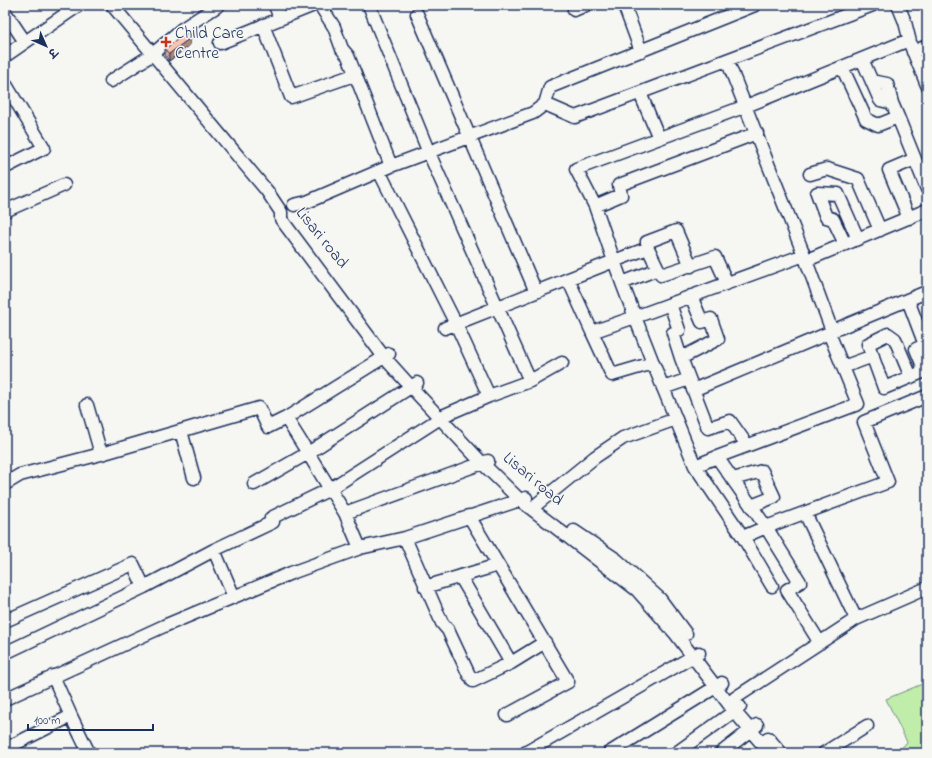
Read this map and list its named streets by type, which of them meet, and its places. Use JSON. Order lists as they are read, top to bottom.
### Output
{
  "streets": {
    "street": ["Lisari road"]
  },
  "places": {
    "health": ["Child Care Centre"]
  },
  "scale_bar": "100 m",
  "north": "bottom right"
}
